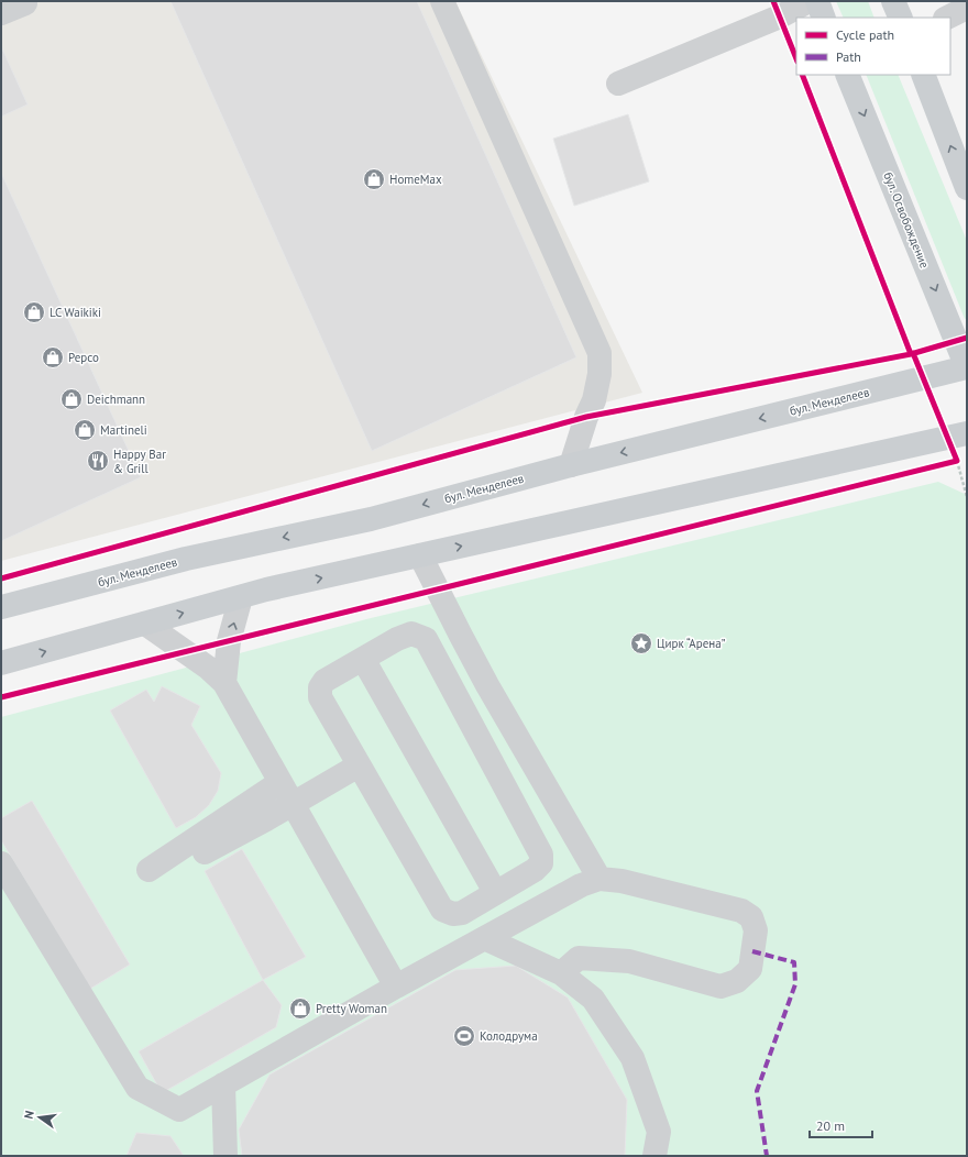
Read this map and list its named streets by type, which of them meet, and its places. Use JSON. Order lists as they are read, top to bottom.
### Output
{
  "streets": {
    "main road": ["бул. Освобождение", "бул. Менделеев"]
  },
  "crossings": [
    ["бул. Освобождение", "бул. Менделеев"]
  ],
  "places": {
    "shop": [
      "HomeMax",
      "LC Waikiki",
      "Pepco",
      "Deichmann",
      "Martineli",
      "Pretty Woman"
    ],
    "restaurant": ["Happy Bar & Grill"],
    "place": ["Цирк “Арена”"],
    "sports": ["Колодрума"]
  },
  "legend": ["Cycle path", "Path"],
  "scale_bar": "20 m",
  "north": "left"
}
